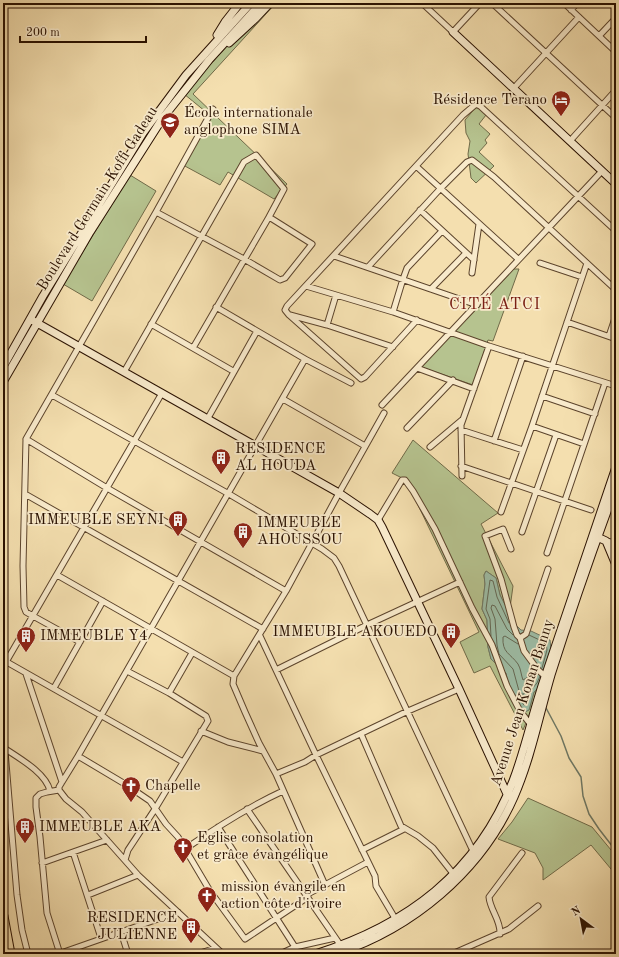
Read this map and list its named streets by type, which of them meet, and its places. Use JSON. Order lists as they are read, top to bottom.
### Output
{
  "streets": {
    "street": ["Boulevard Germain Koffi Gadeau", "Avenue Jean Konan Banny"]
  },
  "districts": ["CITÉ ATCI"],
  "places": {
    "hotel": ["Résidence Terano"],
    "school or university": ["École internationale anglophone SIMA"],
    "building": [
      "RESIDENCE AL HOUDA",
      "IMMEUBLE SEYNI",
      "IMMEUBLE AHOUSSOU",
      "IMMEUBLE AKOUEDO",
      "IMMEUBLE Y4",
      "IMMEUBLE AKA",
      "RESIDENCE JULIENNE"
    ],
    "church": ["Chapelle", "Eglise consolation et grâce évangélique", "mission évangile en action côte d'ivoire"]
  },
  "scale_bar": "200 m",
  "north": "top left"
}
